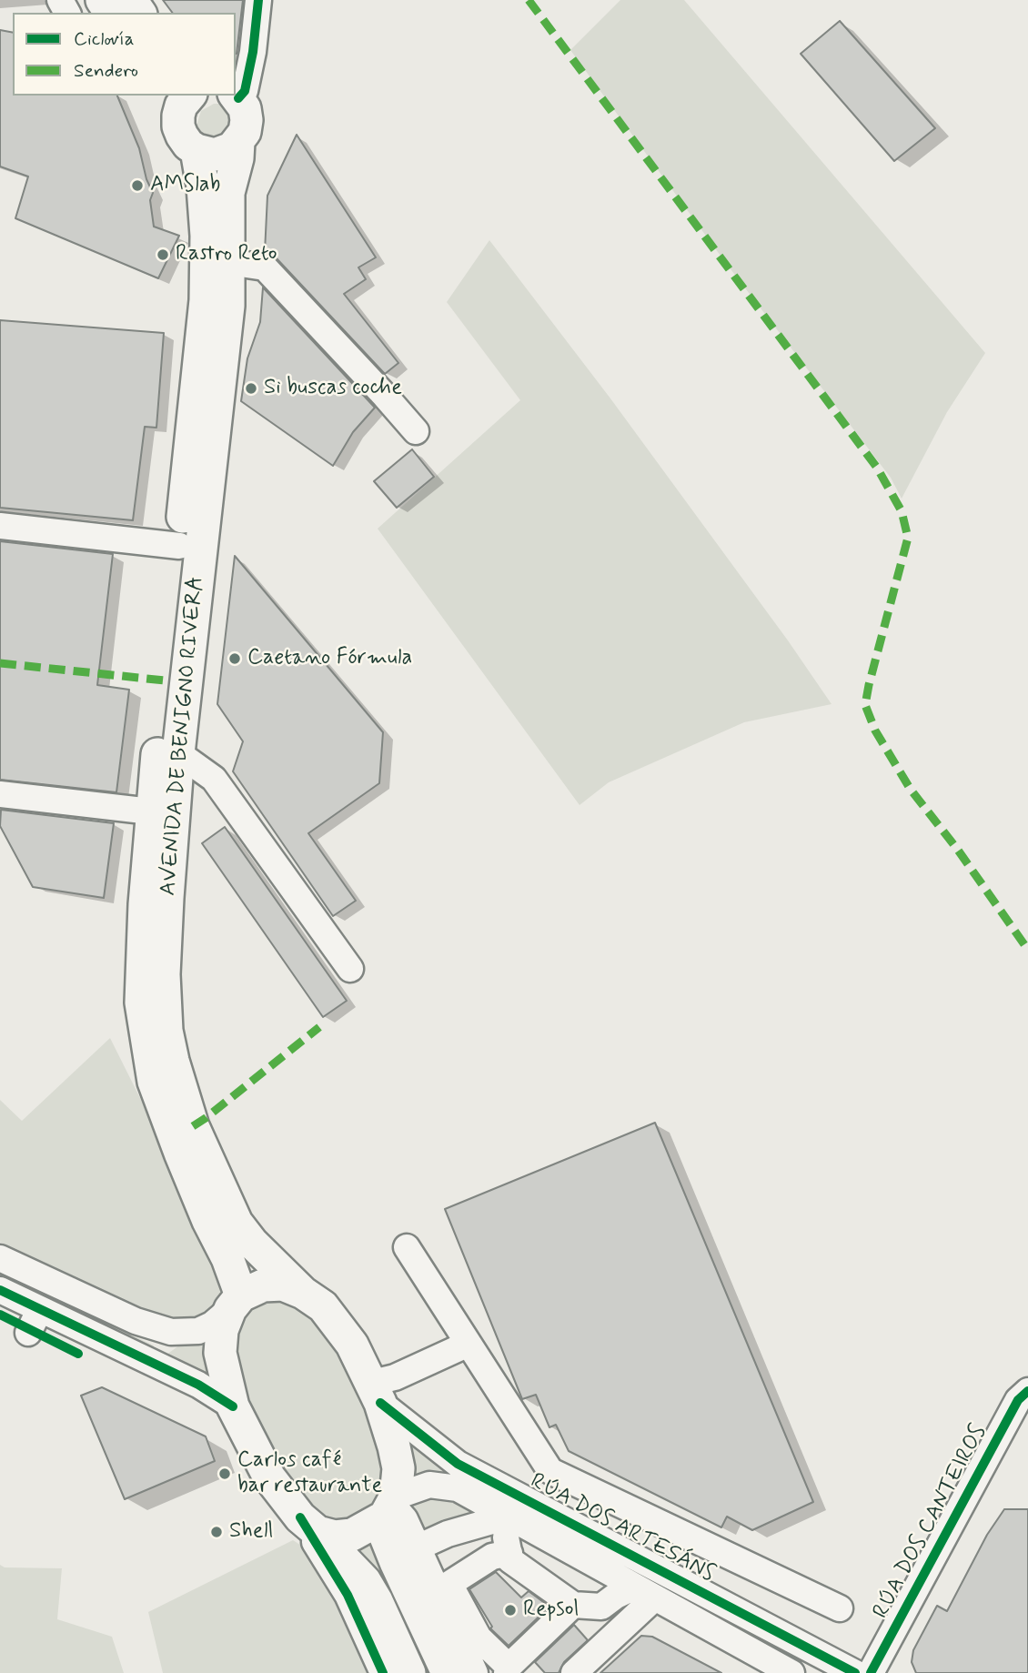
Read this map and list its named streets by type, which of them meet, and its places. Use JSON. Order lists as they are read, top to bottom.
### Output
{
  "streets": {
    "main road": ["AVENIDA DE BENIGNO RIVERA"],
    "street": ["RÚA DOS CANTEIROS", "RÚA DOS ARTESÁNS"]
  },
  "crossings": [
    ["AVENIDA DE BENIGNO RIVERA", "RÚA DOS ARTESÁNS"]
  ],
  "places": [
    "AMSlab",
    "Rastro Reto",
    "Si buscas coche",
    "Caetano Fórmula",
    "Carlos café bar restaurante",
    "Shell",
    "Repsol"
  ],
  "legend": ["Ciclovía", "Sendero"]
}
